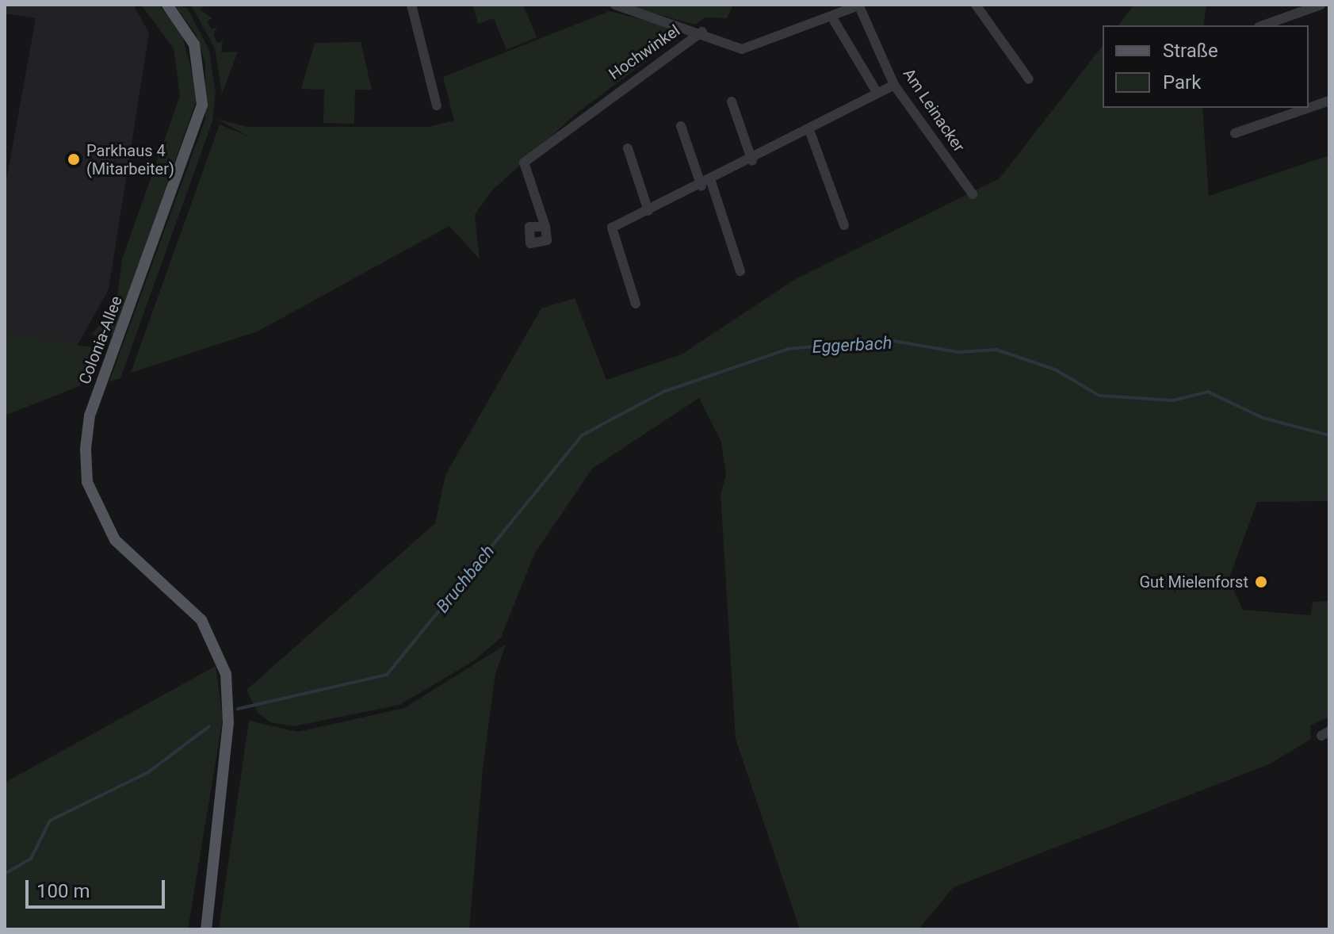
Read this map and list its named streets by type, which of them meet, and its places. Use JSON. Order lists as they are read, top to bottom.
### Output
{
  "streets": {
    "main road": ["Colonia-Allee"],
    "street": ["Hochwinkel", "Am Leinacker"]
  },
  "crossings": [
    ["Hochwinkel", "Am Leinacker"]
  ],
  "water": ["Eggerbach", "Bruchbach"],
  "places": ["Parkhaus 4 (Mitarbeiter)", "Gut Mielenforst"],
  "legend": ["Straße", "Park"],
  "scale_bar": "100 m"
}
